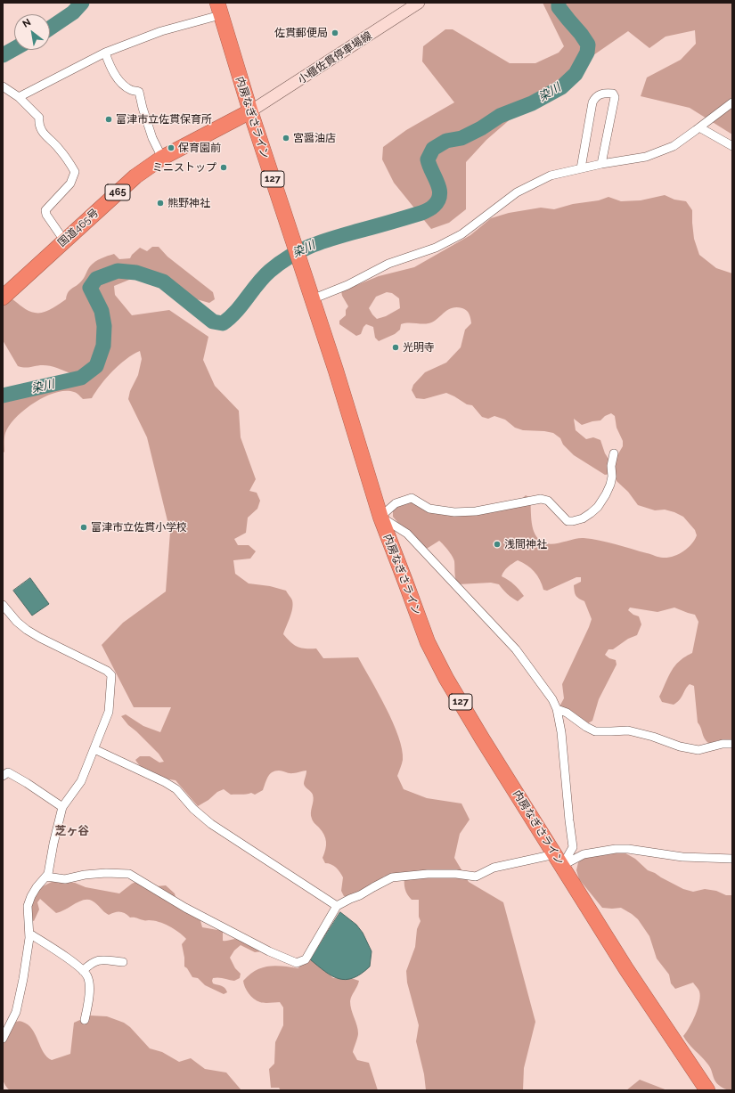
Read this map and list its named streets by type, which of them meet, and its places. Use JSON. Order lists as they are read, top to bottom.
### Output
{
  "streets": {
    "highway": [
      "内房なぎさライン",
      "127",
      "465",
      "国道465号"
    ],
    "main road": ["小櫃佐貫停車場線"]
  },
  "crossings": [
    ["小櫃佐貫停車場線", "内房なぎさライン"],
    ["小櫃佐貫停車場線", "国道465号"],
    ["内房なぎさライン", "国道465号"]
  ],
  "districts": ["芝ヶ谷"],
  "water": ["染川"],
  "places": [
    "佐貫郵便局",
    "富津市立佐貫保育所",
    "宮醤油店",
    "保育園前",
    "ミニストップ",
    "熊野神社",
    "光明寺",
    "富津市立佐貫小学校",
    "浅間神社"
  ],
  "north": "top left"
}
